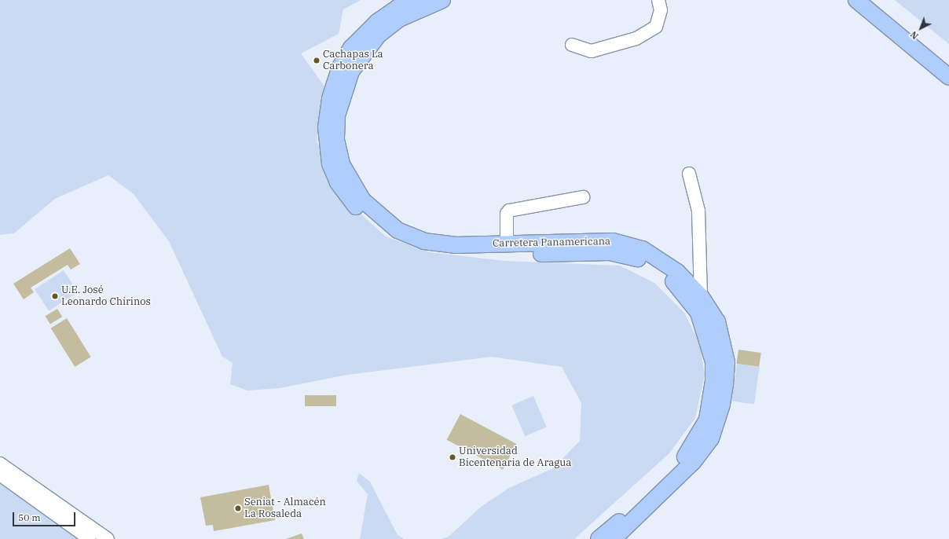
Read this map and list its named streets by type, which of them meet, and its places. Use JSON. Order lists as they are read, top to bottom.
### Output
{
  "streets": {
    "main road": ["Carretera Panamericana"]
  },
  "places": [
    "Cachapas La Carbonera",
    "U.E. José Leonardo Chirinos",
    "Universidad Bicentenaria de Aragua",
    "Seniat - Almacén La Rosaleda"
  ],
  "scale_bar": "50 m",
  "north": "bottom left"
}
